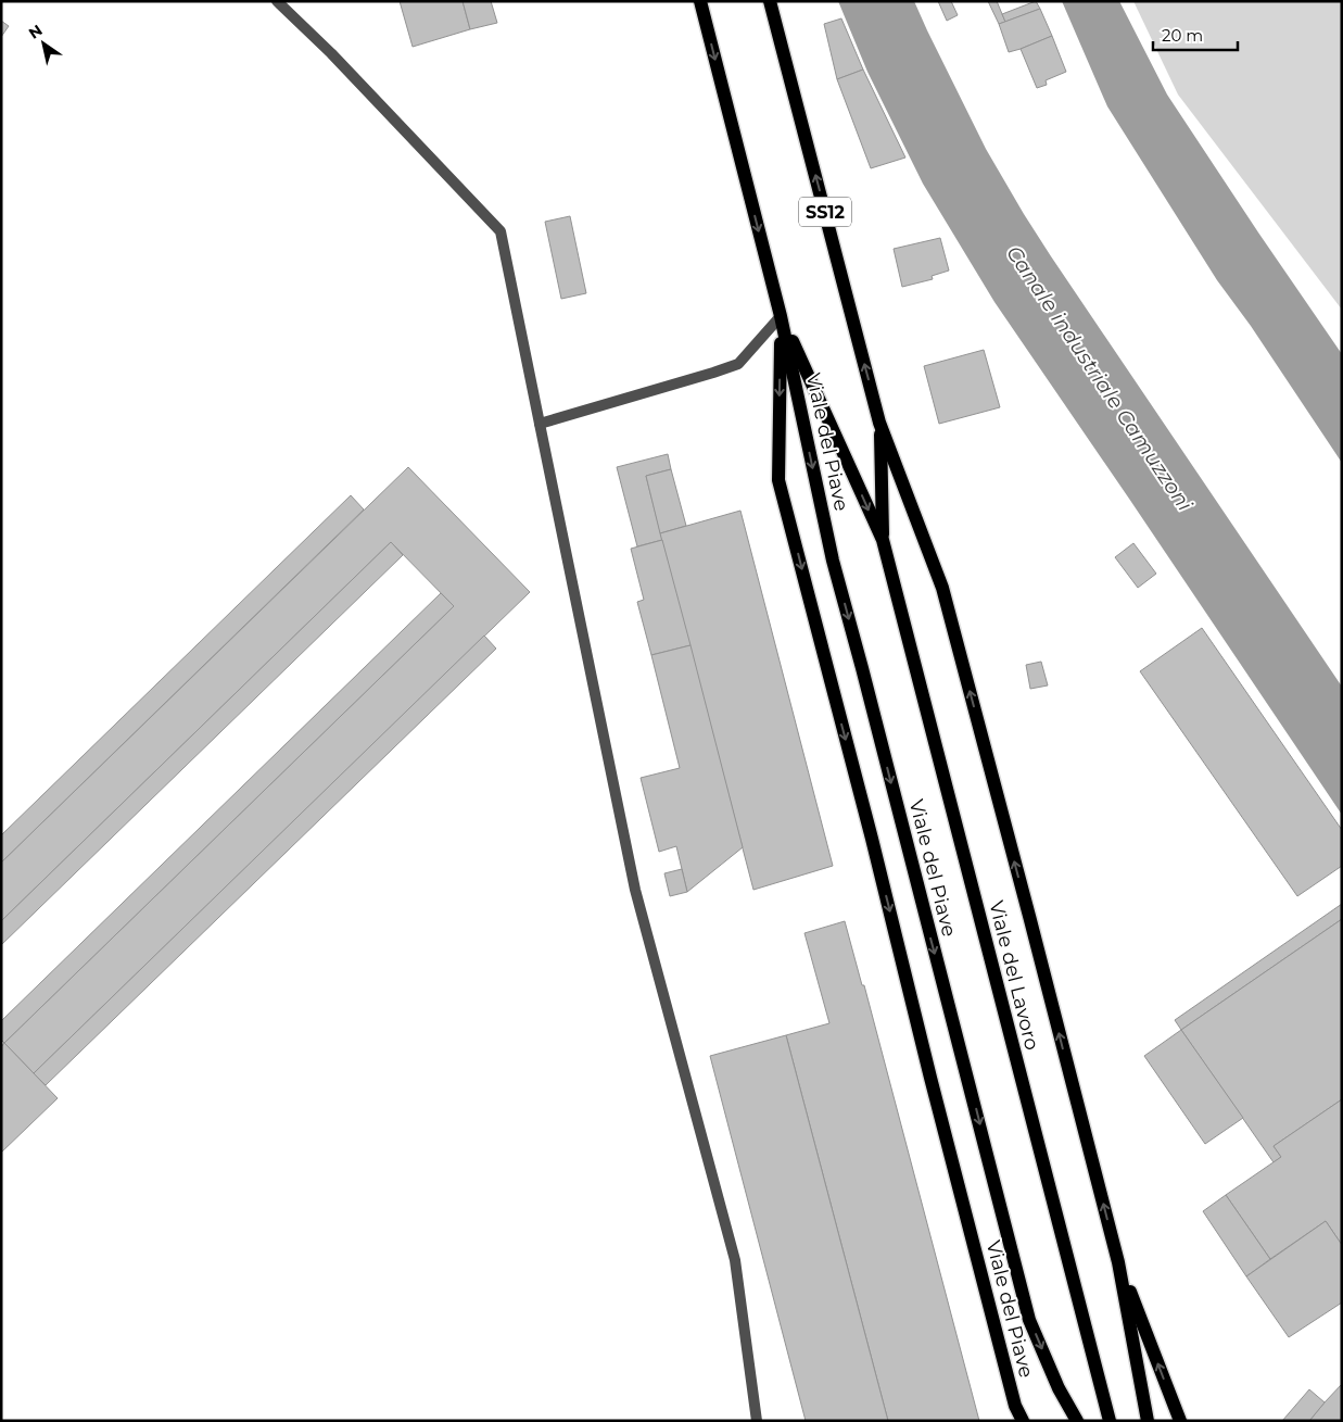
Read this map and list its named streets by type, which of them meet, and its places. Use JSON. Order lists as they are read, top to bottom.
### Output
{
  "streets": {
    "main road": ["SS12", "Viale del Piave", "Viale del Lavoro"]
  },
  "crossings": [
    ["Viale del Piave", "Viale del Lavoro"]
  ],
  "water": ["Canale industriale Camuzzoni"],
  "scale_bar": "20 m",
  "north": "top left"
}
